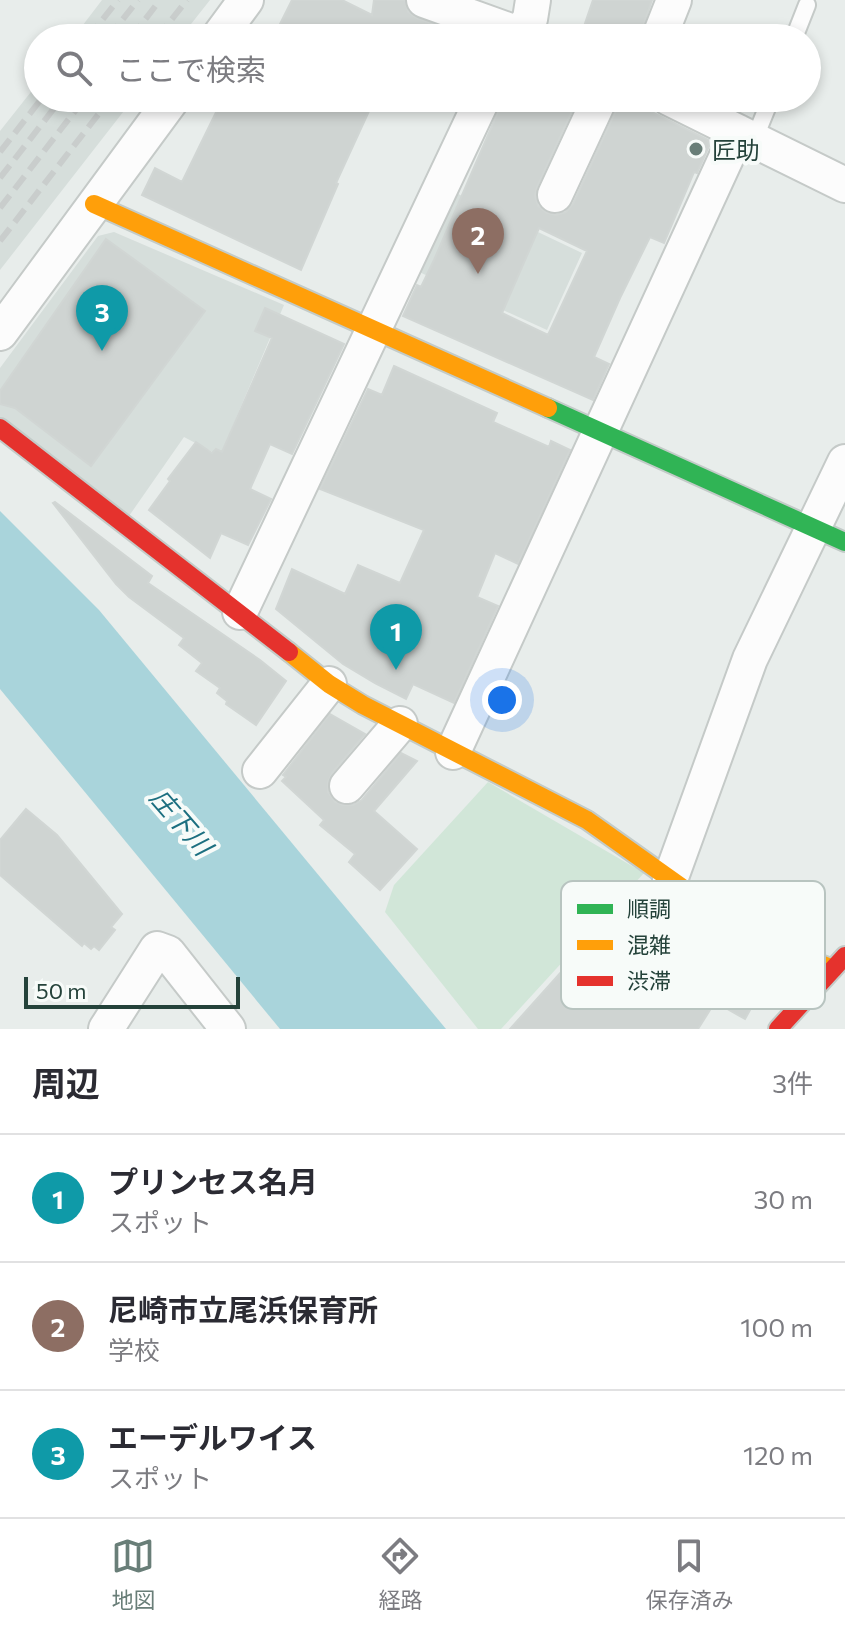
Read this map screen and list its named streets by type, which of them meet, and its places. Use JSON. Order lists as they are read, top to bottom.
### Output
{
  "water": ["庄下川"],
  "places": ["匠助"],
  "legend": ["順調", "混雑", "渋滞"],
  "scale_bar": "50 m",
  "page": {
    "search": "ここで検索",
    "pins": ["2", "3", "1"],
    "scale": "50 m",
    "heading": ["周辺", "3件"],
    "list": [
      {
        "mark": "1",
        "name": "プリンセス名月",
        "note": "スポット",
        "value": "30 m"
      },
      {
        "mark": "2",
        "name": "尼崎市立尾浜保育所",
        "note": "学校",
        "value": "100 m"
      },
      {
        "mark": "3",
        "name": "エーデルワイス",
        "note": "スポット",
        "value": "120 m"
      }
    ],
    "nav": ["地図", "経路", "保存済み"]
  }
}
